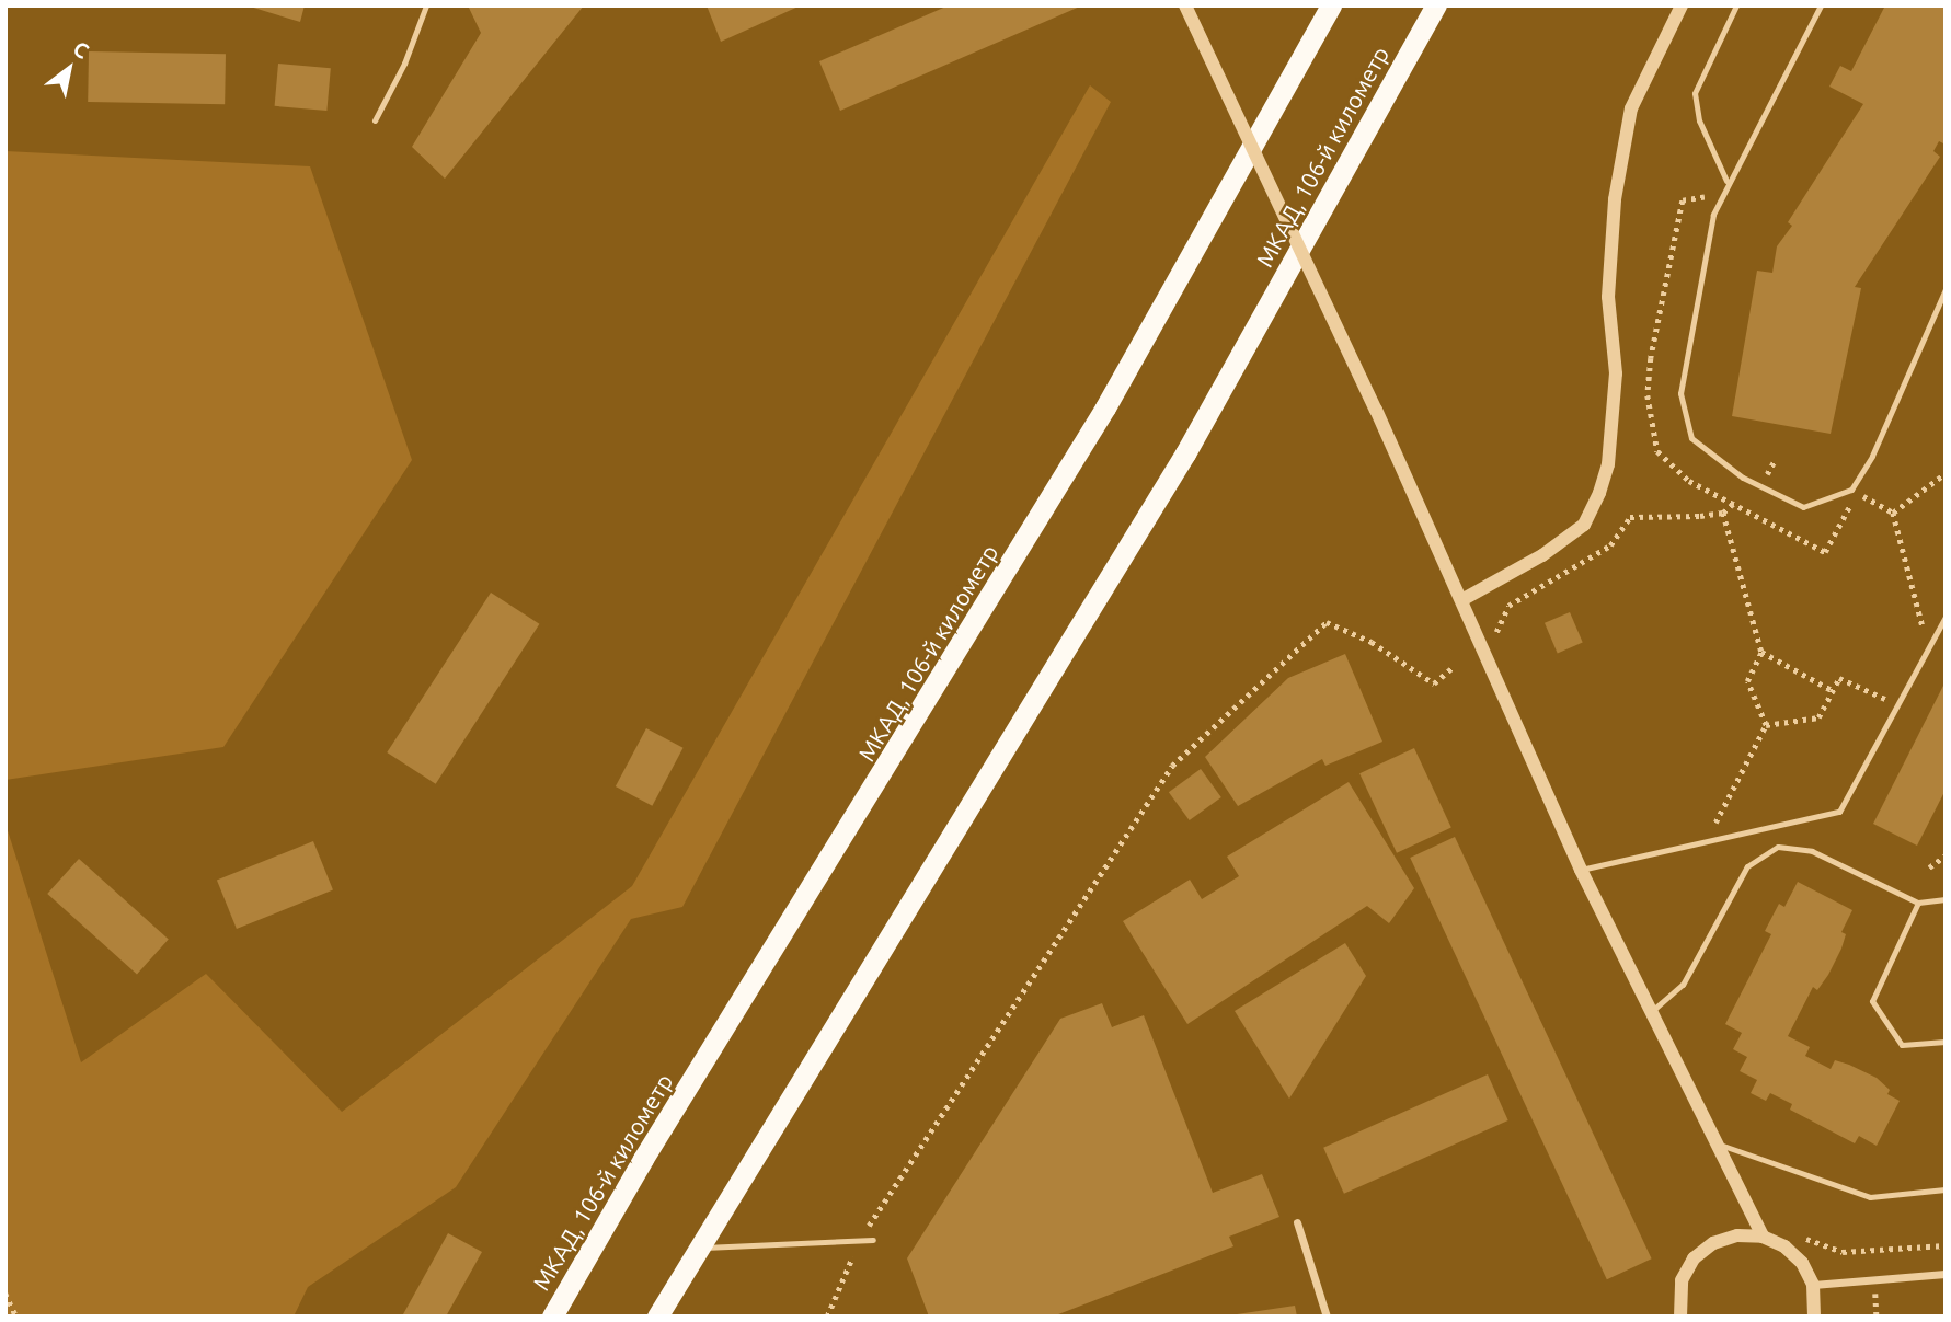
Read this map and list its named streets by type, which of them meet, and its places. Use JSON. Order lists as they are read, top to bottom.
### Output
{
  "streets": {
    "highway": ["МКАД, 106-й километр"]
  },
  "north": "top right"
}
